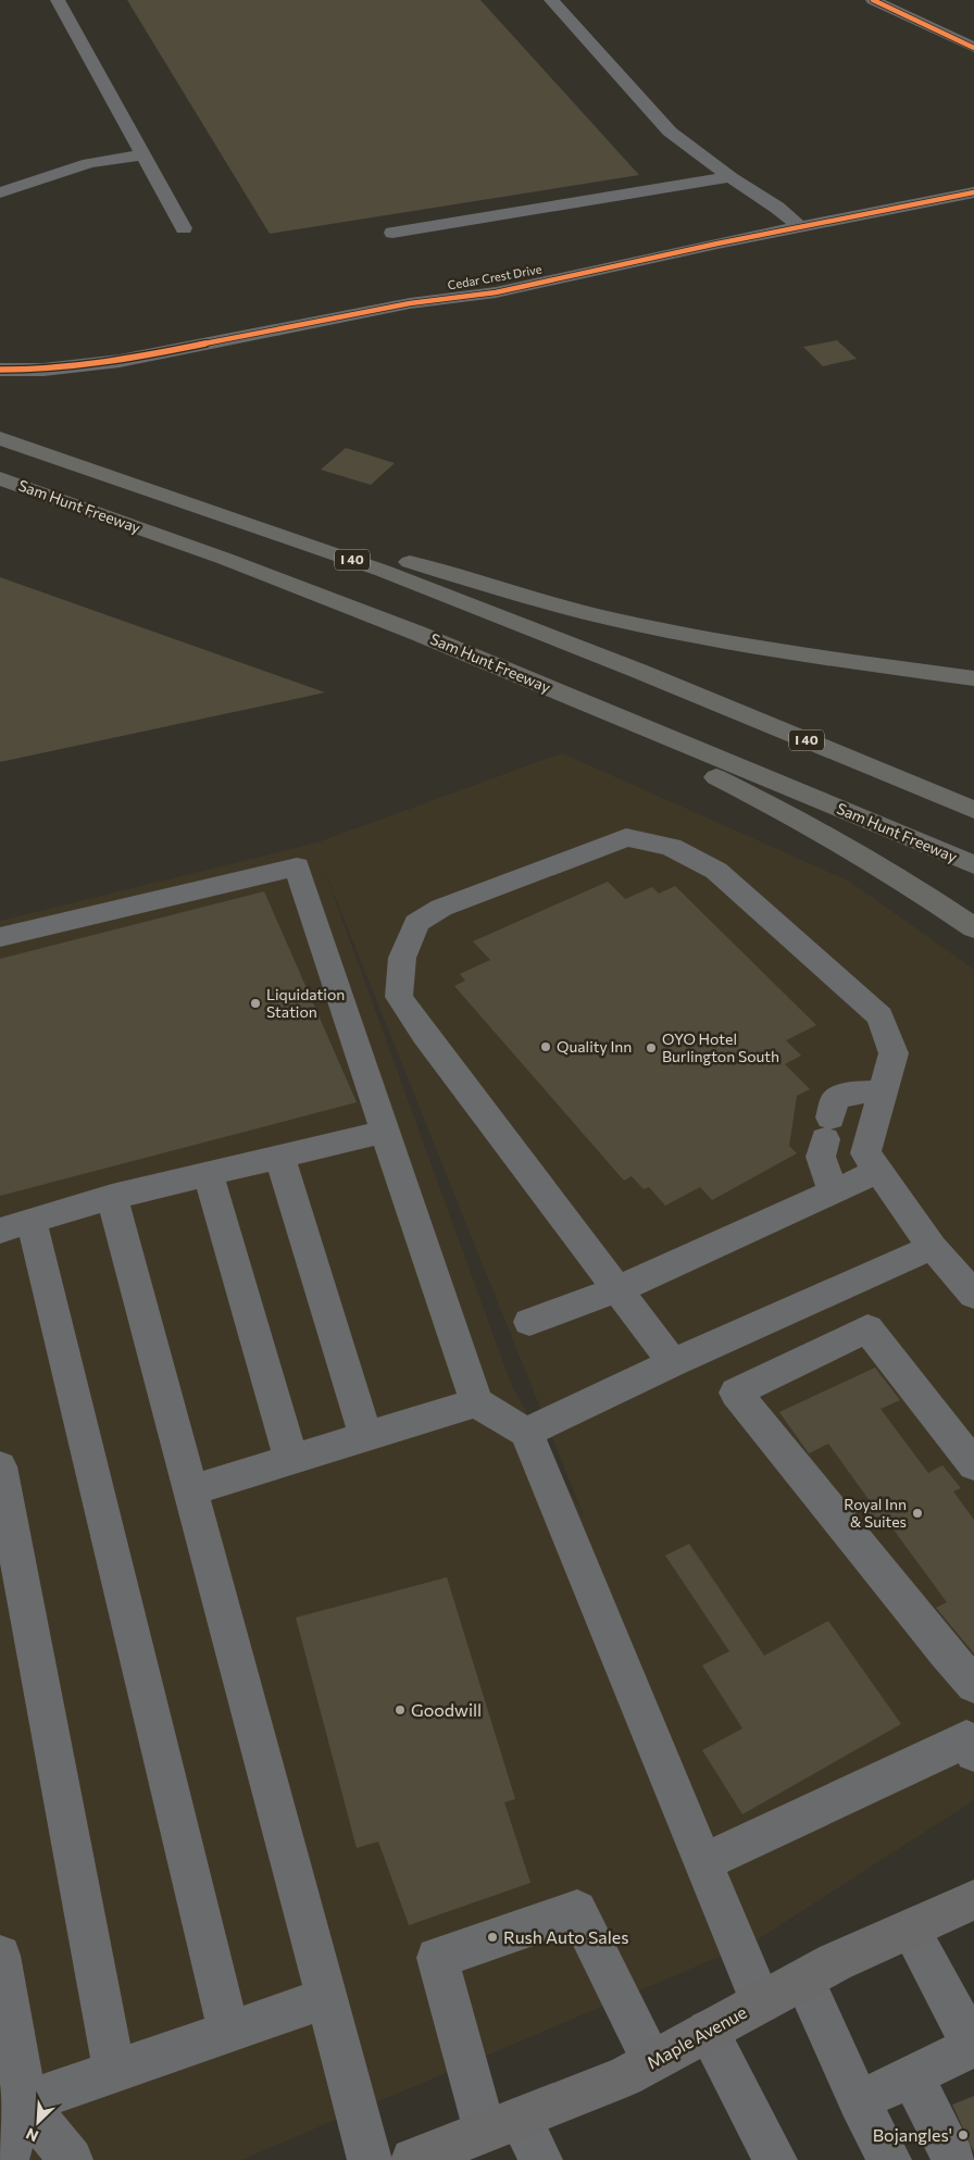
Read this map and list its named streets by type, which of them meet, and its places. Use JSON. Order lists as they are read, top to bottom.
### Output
{
  "streets": {
    "highway": ["Sam Hunt Freeway", "I 40"],
    "main road": ["Maple Avenue"],
    "street": ["Cedar Crest Drive"]
  },
  "places": [
    "Liquidation Station",
    "Quality Inn",
    "OYO Hotel Burlington South",
    "Royal Inn & Suites",
    "Goodwill",
    "Rush Auto Sales",
    "Bojangles'"
  ],
  "north": "bottom left"
}
